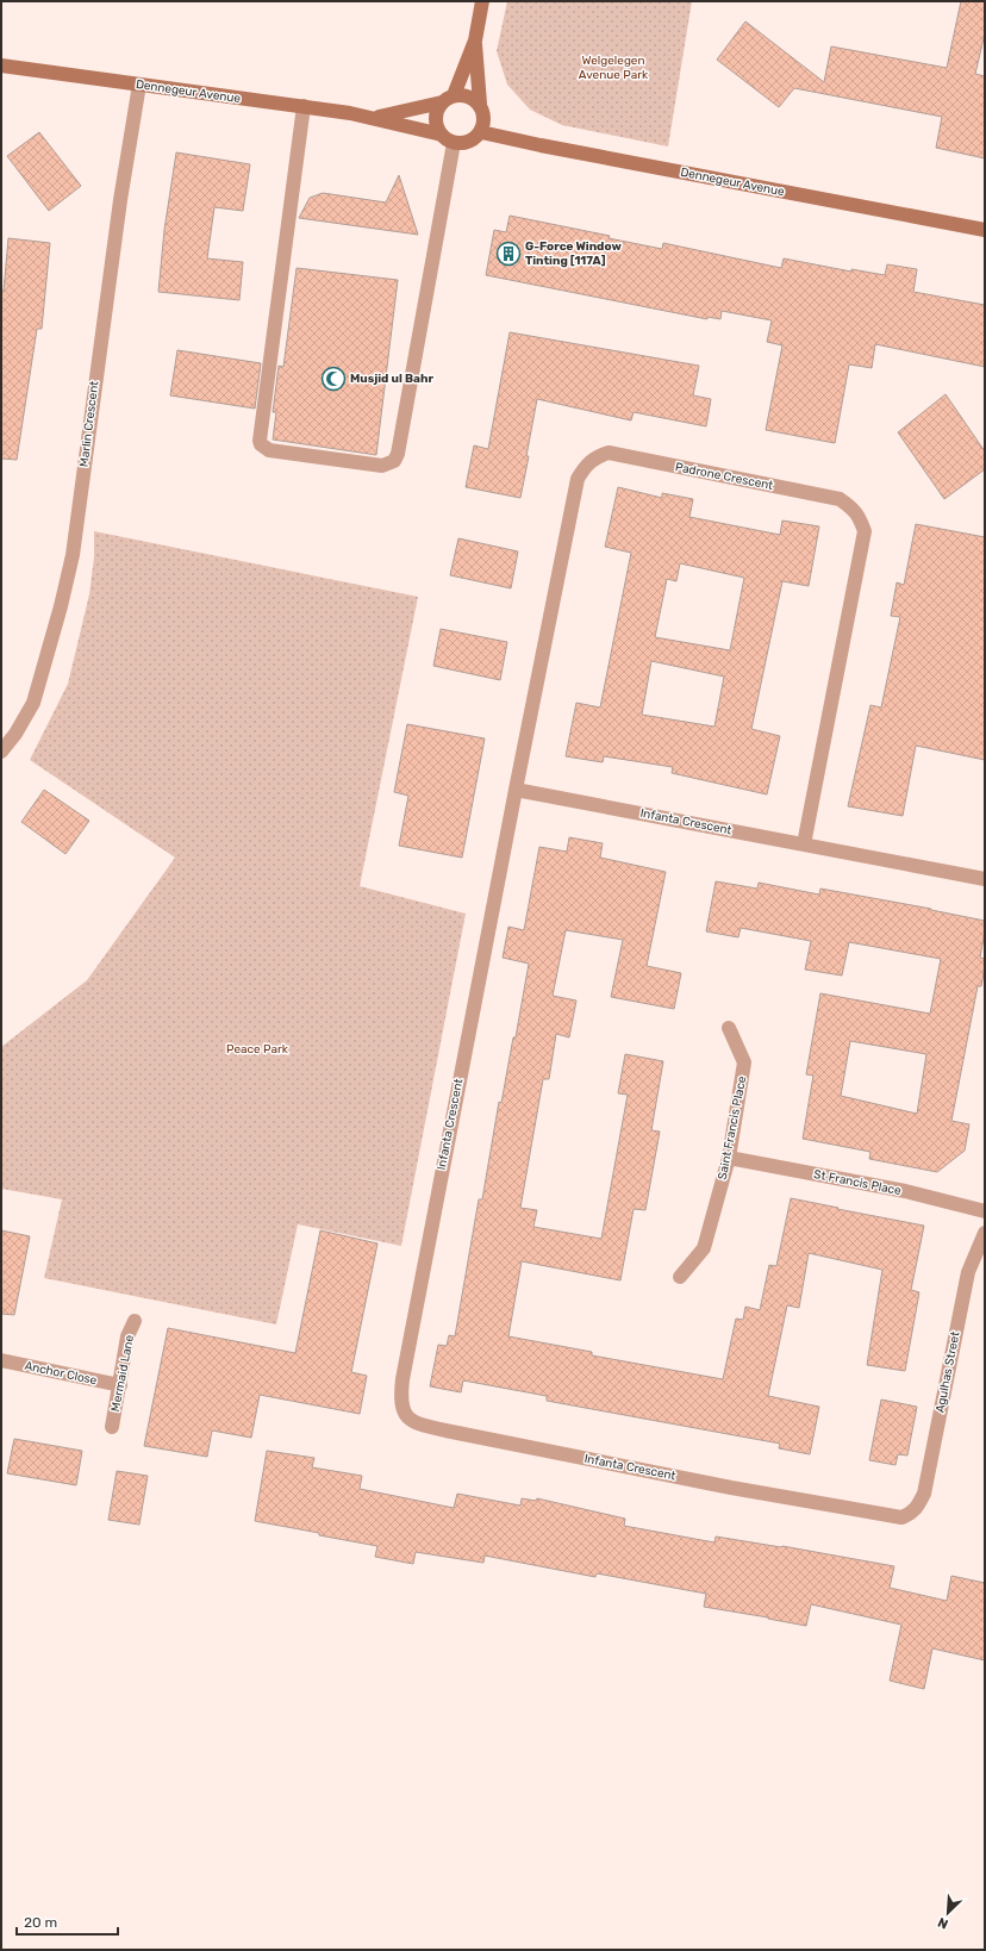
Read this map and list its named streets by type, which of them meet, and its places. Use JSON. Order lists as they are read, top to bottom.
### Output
{
  "streets": {
    "street": [
      "Dennegeur Avenue",
      "Marlin Crescent",
      "Padrone Crescent",
      "Infanta Crescent",
      "Saint Francis Place",
      "St Francis Place",
      "Agulhas Street",
      "Anchor Close",
      "Mermaid Lane"
    ]
  },
  "crossings": [
    ["Dennegeur Avenue", "Marlin Crescent"],
    ["Padrone Crescent", "Infanta Crescent"],
    ["Infanta Crescent", "Agulhas Street"],
    ["Saint Francis Place", "St Francis Place"],
    ["Anchor Close", "Mermaid Lane"]
  ],
  "parks": ["Welgelegen Avenue Park", "Peace Park"],
  "places": {
    "building": ["G-Force Window Tinting [117A]"],
    "mosque": ["Musjid ul Bahr"]
  },
  "scale_bar": "20 m",
  "north": "bottom left"
}
